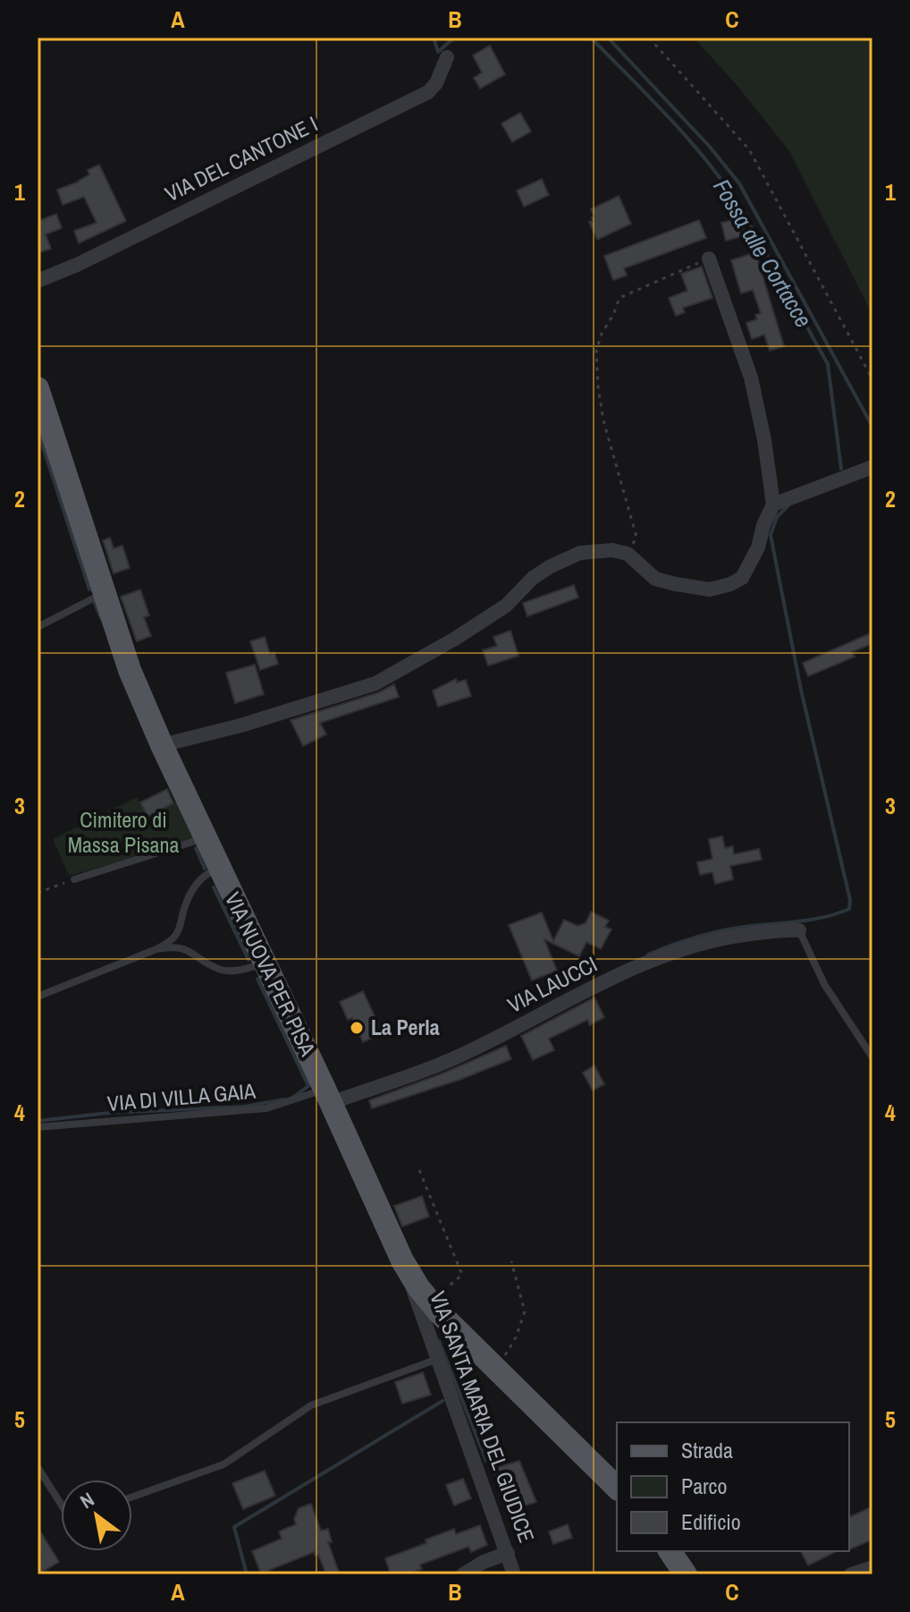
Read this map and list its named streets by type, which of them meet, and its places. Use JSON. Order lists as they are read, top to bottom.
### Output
{
  "streets": {
    "main road": ["VIA NUOVA PER PISA"],
    "street": ["VIA DEL CANTONE I", "VIA LAUCCI", "VIA SANTA MARIA DEL GIUDICE"],
    "lane": ["VIA DI VILLA GAIA"]
  },
  "crossings": [
    ["VIA NUOVA PER PISA", "VIA LAUCCI"],
    ["VIA NUOVA PER PISA", "VIA DI VILLA GAIA"],
    ["VIA NUOVA PER PISA", "VIA SANTA MARIA DEL GIUDICE"],
    ["VIA LAUCCI", "VIA DI VILLA GAIA"]
  ],
  "water": ["Fossa alle Cortacce"],
  "parks": ["Cimitero di Massa Pisana"],
  "places": ["La Perla"],
  "legend": ["Strada", "Parco", "Edificio"],
  "north": "top left",
  "grid": {
    "columns": ["A", "B", "C"],
    "rows": [
      "1",
      "2",
      "3",
      "4",
      "5"
    ]
  }
}
